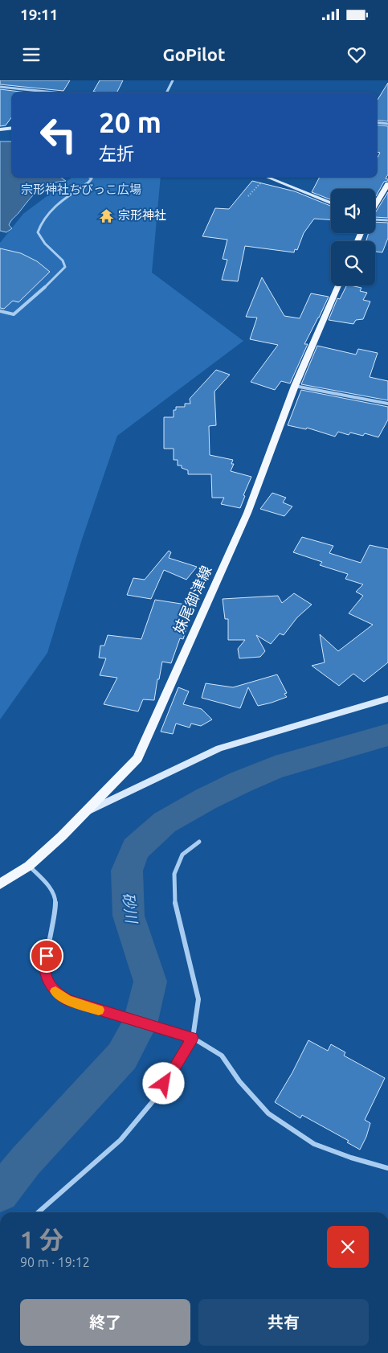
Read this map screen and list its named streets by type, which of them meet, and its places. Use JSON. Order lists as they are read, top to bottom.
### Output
{
  "streets": {
    "main road": ["妹尾御津線"]
  },
  "water": ["砂川"],
  "parks": ["宗形神社ちびっこ広場"],
  "places": {
    "temple": ["宗形神社"]
  },
  "page": {
    "status": "19:11",
    "header": "GoPilot",
    "turn": ["20 m", "左折"],
    "heading": ["1 分", "90 m · 19:12"],
    "buttons": ["終了", "共有"]
  }
}
